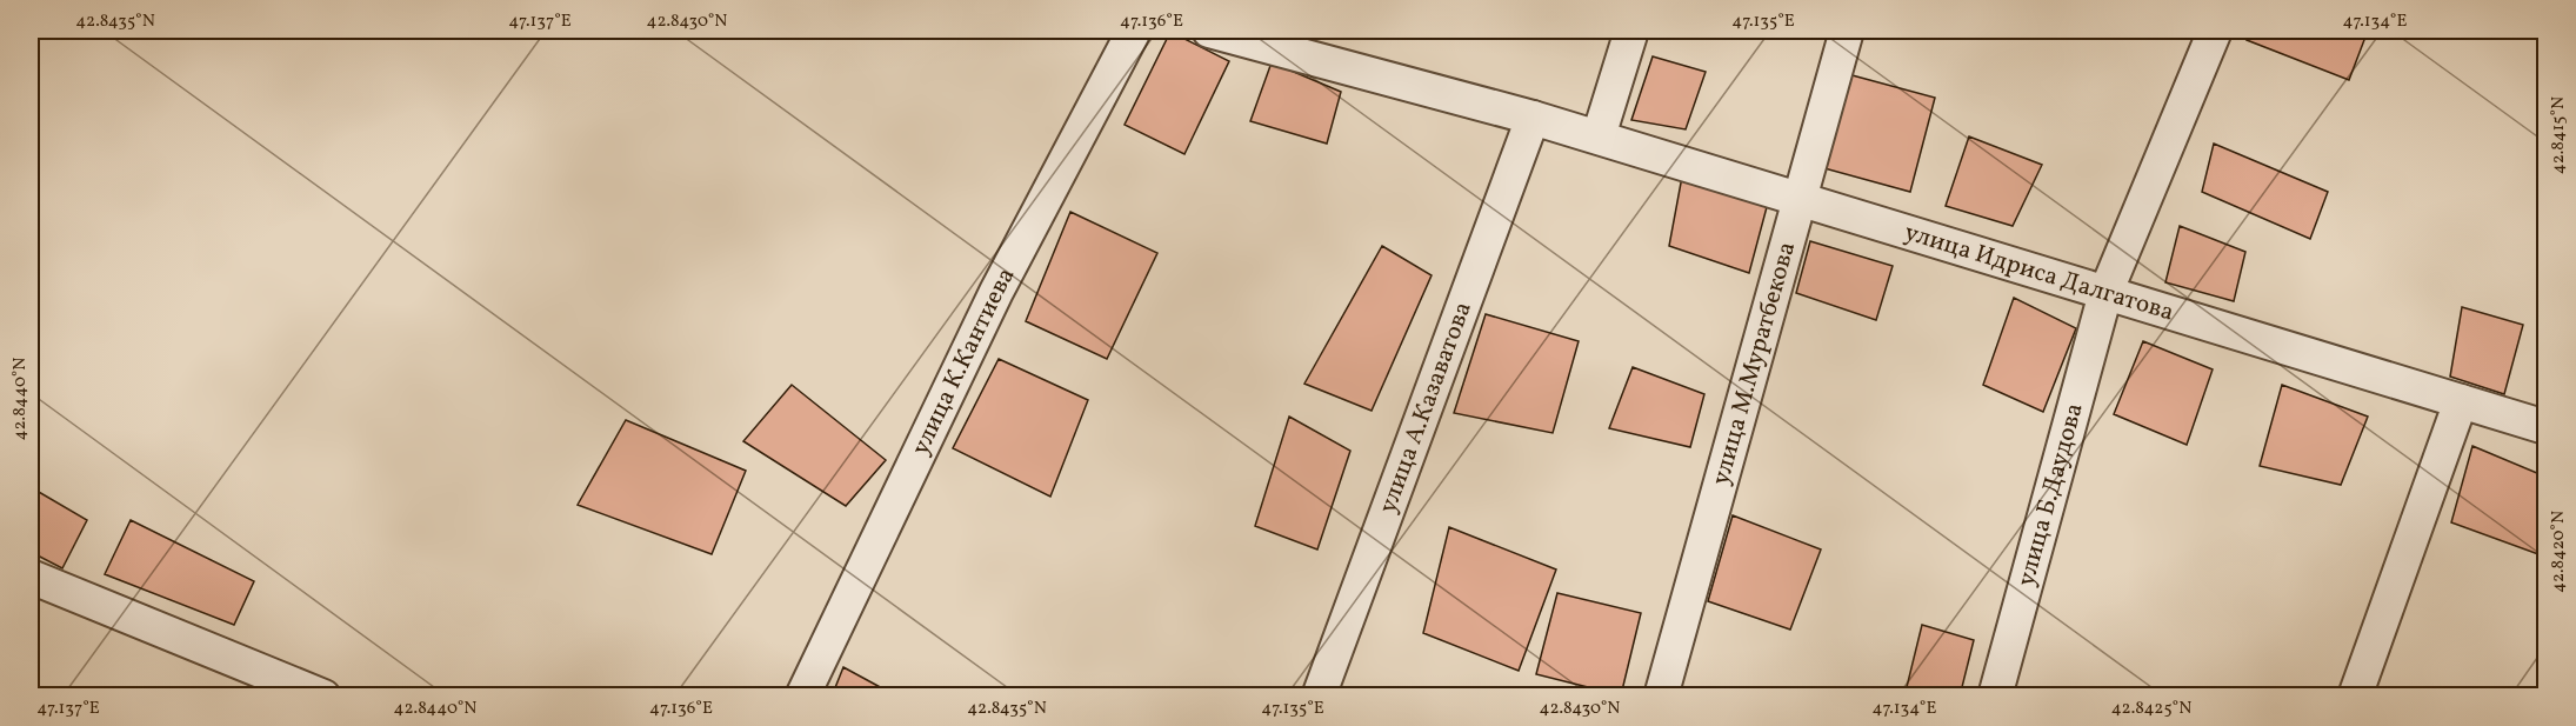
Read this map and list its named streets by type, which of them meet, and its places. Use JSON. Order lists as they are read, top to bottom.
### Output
{
  "streets": {
    "street": [
      "улица Идриса Далгатова",
      "улица К.Кантиева",
      "улица М.Муратбекова",
      "улица А.Казаватова",
      "улица Б.Даудова"
    ]
  },
  "crossings": [
    ["улица Идриса Далгатова", "улица М.Муратбекова"],
    ["улица Идриса Далгатова", "улица А.Казаватова"],
    ["улица Идриса Далгатова", "улица Б.Даудова"]
  ],
  "coordinates": [
    "42.8435°N",
    "47.137°E",
    "42.8430°N",
    "47.136°E",
    "47.135°E",
    "47.134°E",
    "42.8415°N",
    "42.8440°N",
    "42.8420°N",
    "42.8425°N"
  ]
}
